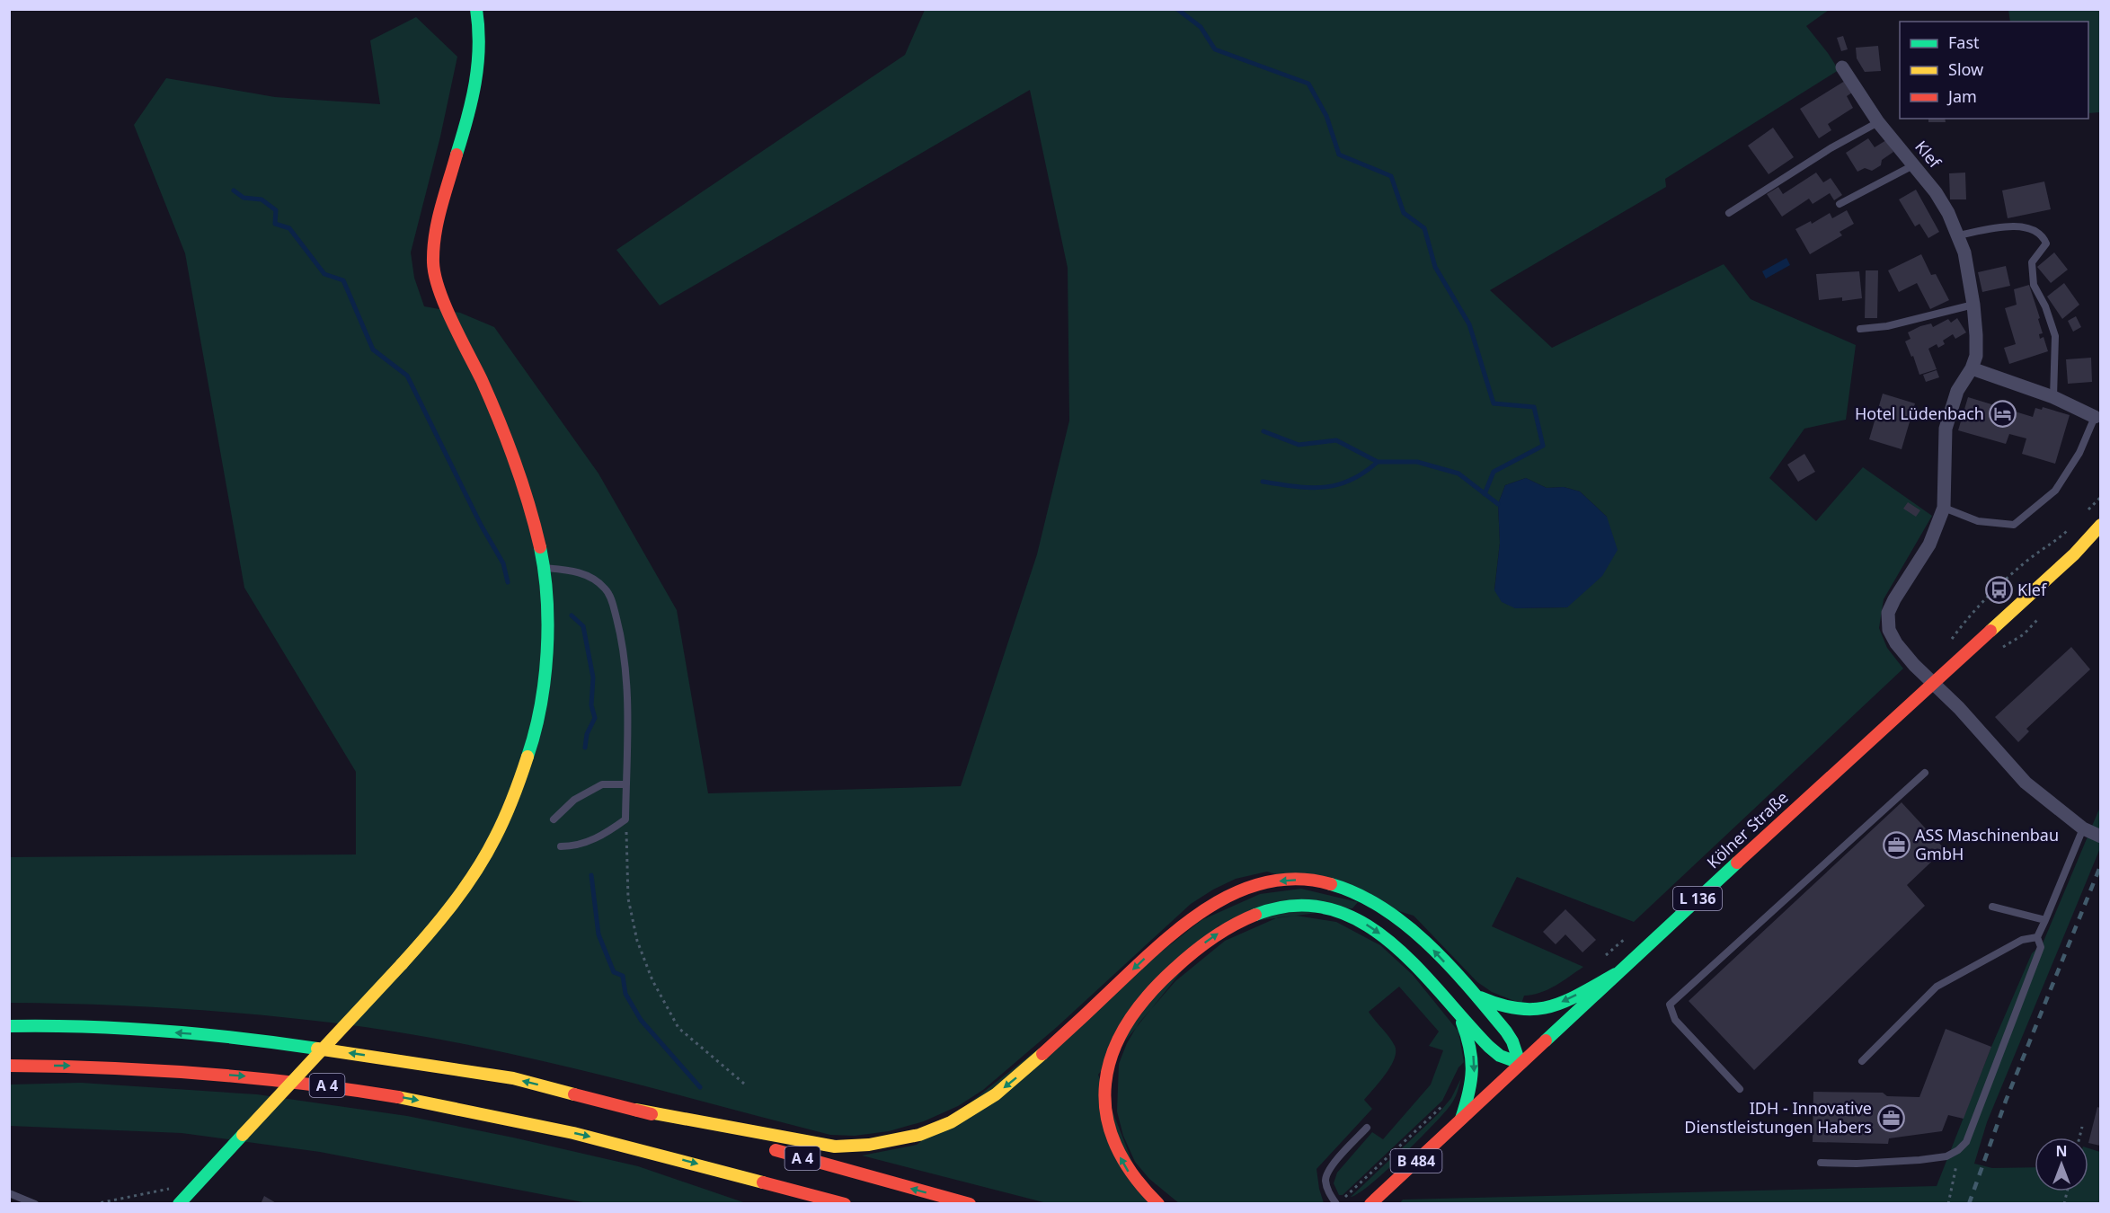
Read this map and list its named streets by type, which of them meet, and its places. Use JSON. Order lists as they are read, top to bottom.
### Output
{
  "streets": {
    "main road": [
      "Kölner Straße",
      "L 136",
      "A 4",
      "B 484"
    ],
    "street": ["Klef"]
  },
  "crossings": [
    ["Klef", "Kölner Straße"]
  ],
  "places": {
    "hotel": ["Hotel Lüdenbach"],
    "bus stop": ["Klef"],
    "office": ["ASS Maschinenbau GmbH", "IDH - Innovative Dienstleistungen Habers"]
  },
  "legend": ["Fast", "Slow", "Jam"],
  "north": "top"
}
